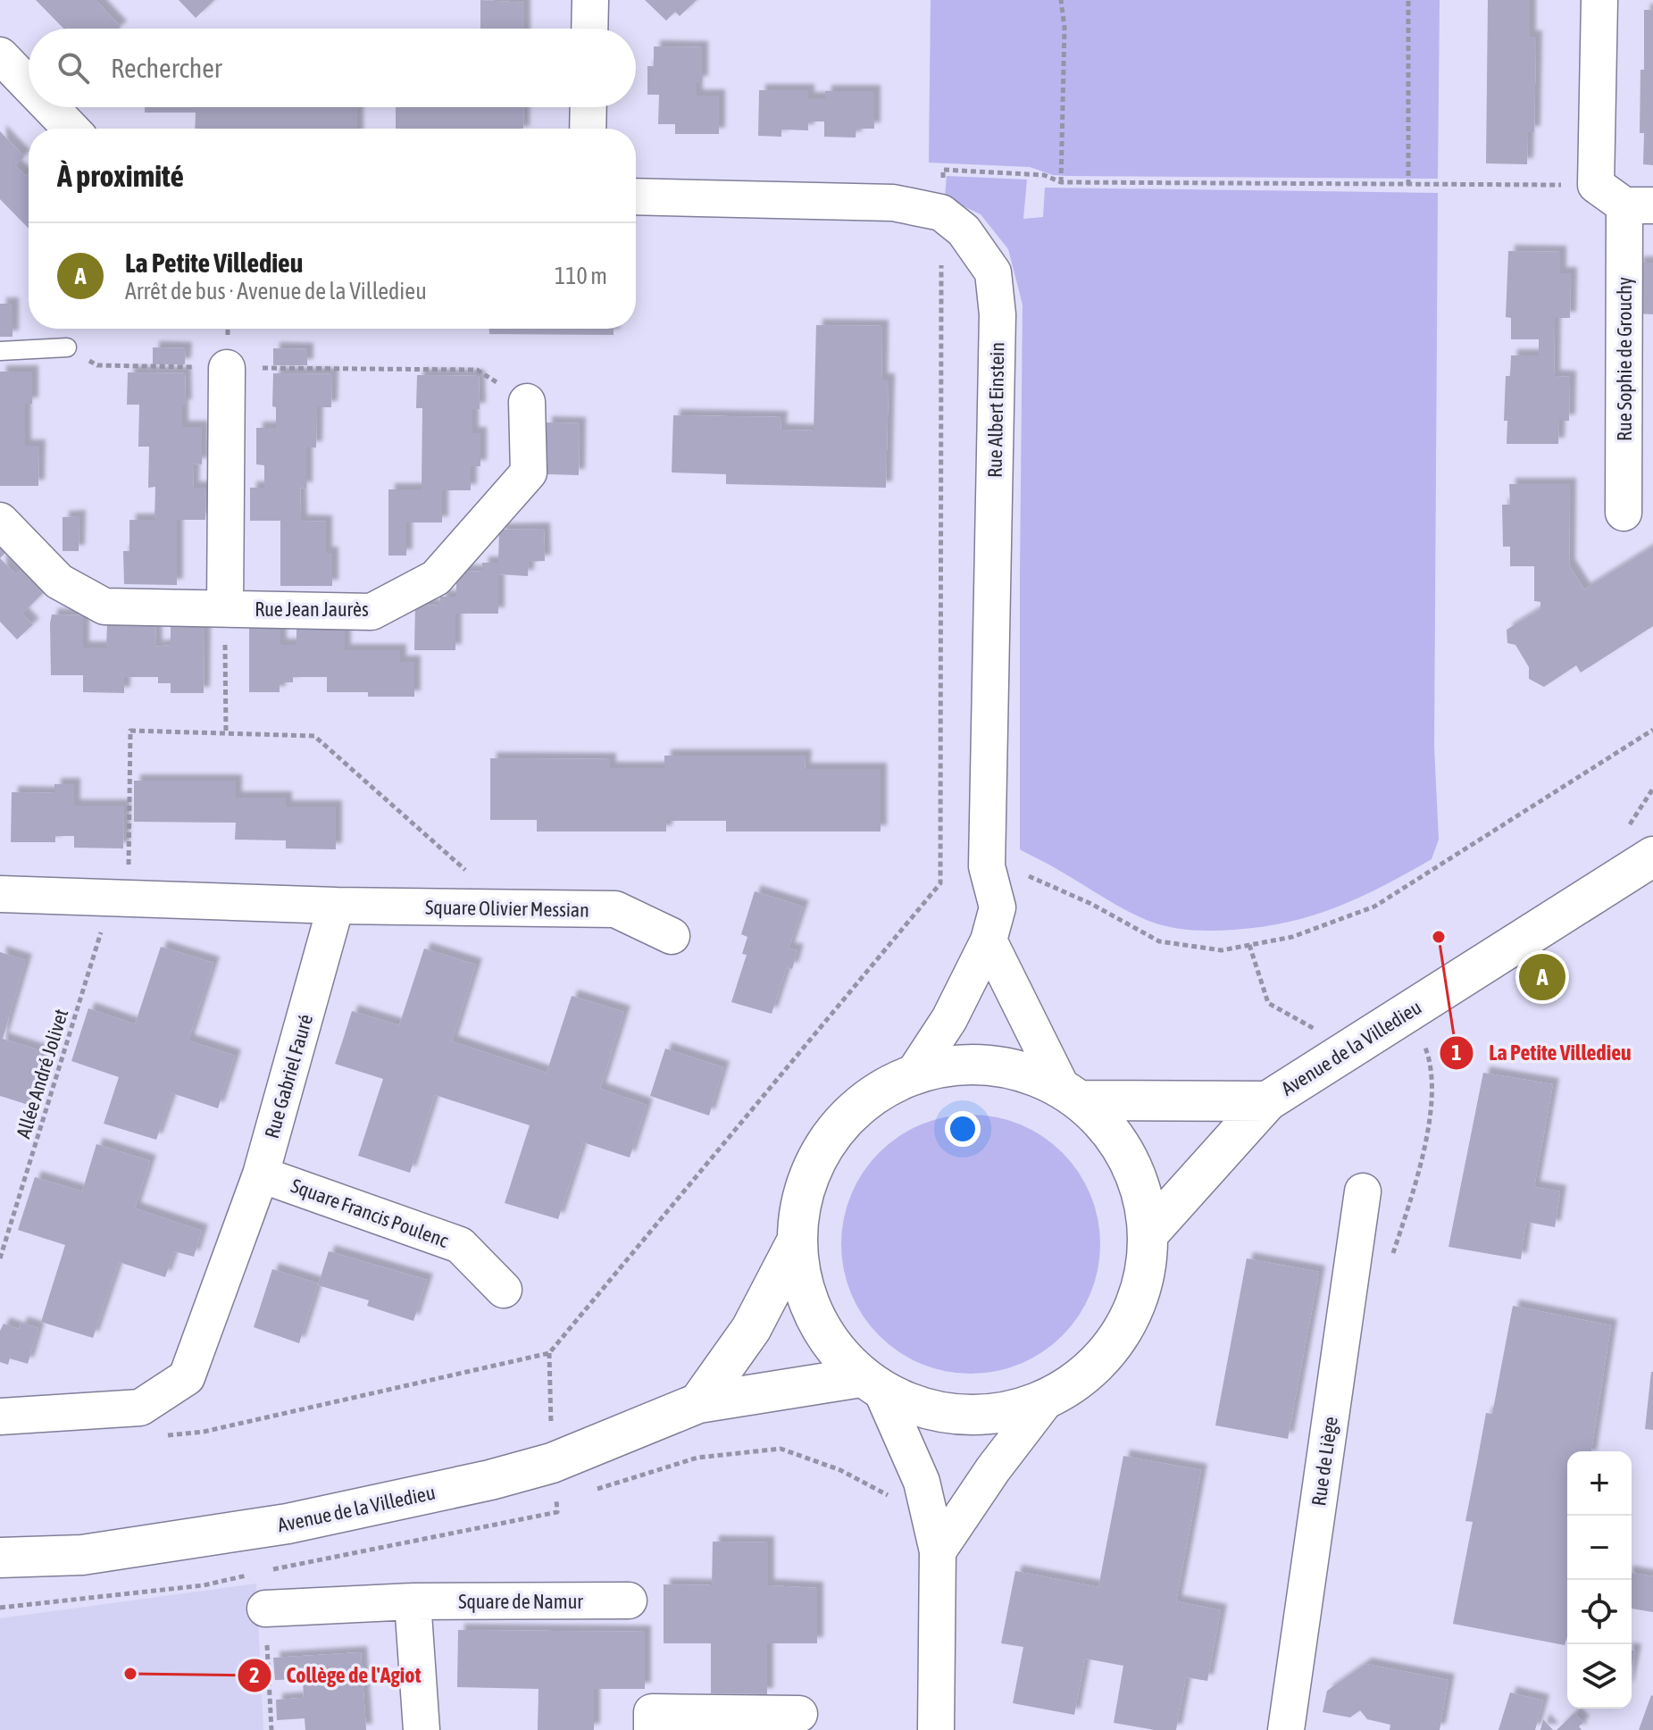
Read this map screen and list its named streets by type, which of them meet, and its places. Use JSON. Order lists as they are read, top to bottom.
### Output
{
  "streets": {
    "street": [
      "Rue Sophie de Grouchy",
      "Rue Albert Einstein",
      "Rue Jean Jaurès",
      "Square Olivier Messian",
      "Avenue de la Villedieu",
      "Rue Gabriel Fauré",
      "Square Francis Poulenc",
      "Rue de Liège",
      "Square de Namur"
    ],
    "path": ["Allée André Jolivet"]
  },
  "crossings": [
    ["Square Olivier Messian", "Rue Gabriel Fauré"],
    ["Rue Gabriel Fauré", "Square Francis Poulenc"]
  ],
  "places": ["La Petite Villedieu", "Collège de l'Agiot"],
  "page": {
    "search": "Rechercher",
    "heading": "À proximité",
    "list": [
      {
        "mark": "A",
        "name": "La Petite Villedieu",
        "note": "Arrêt de bus · Avenue de la Villedieu",
        "value": "110 m"
      }
    ],
    "pins": "A",
    "map_buttons": ["+", "−"]
  }
}
